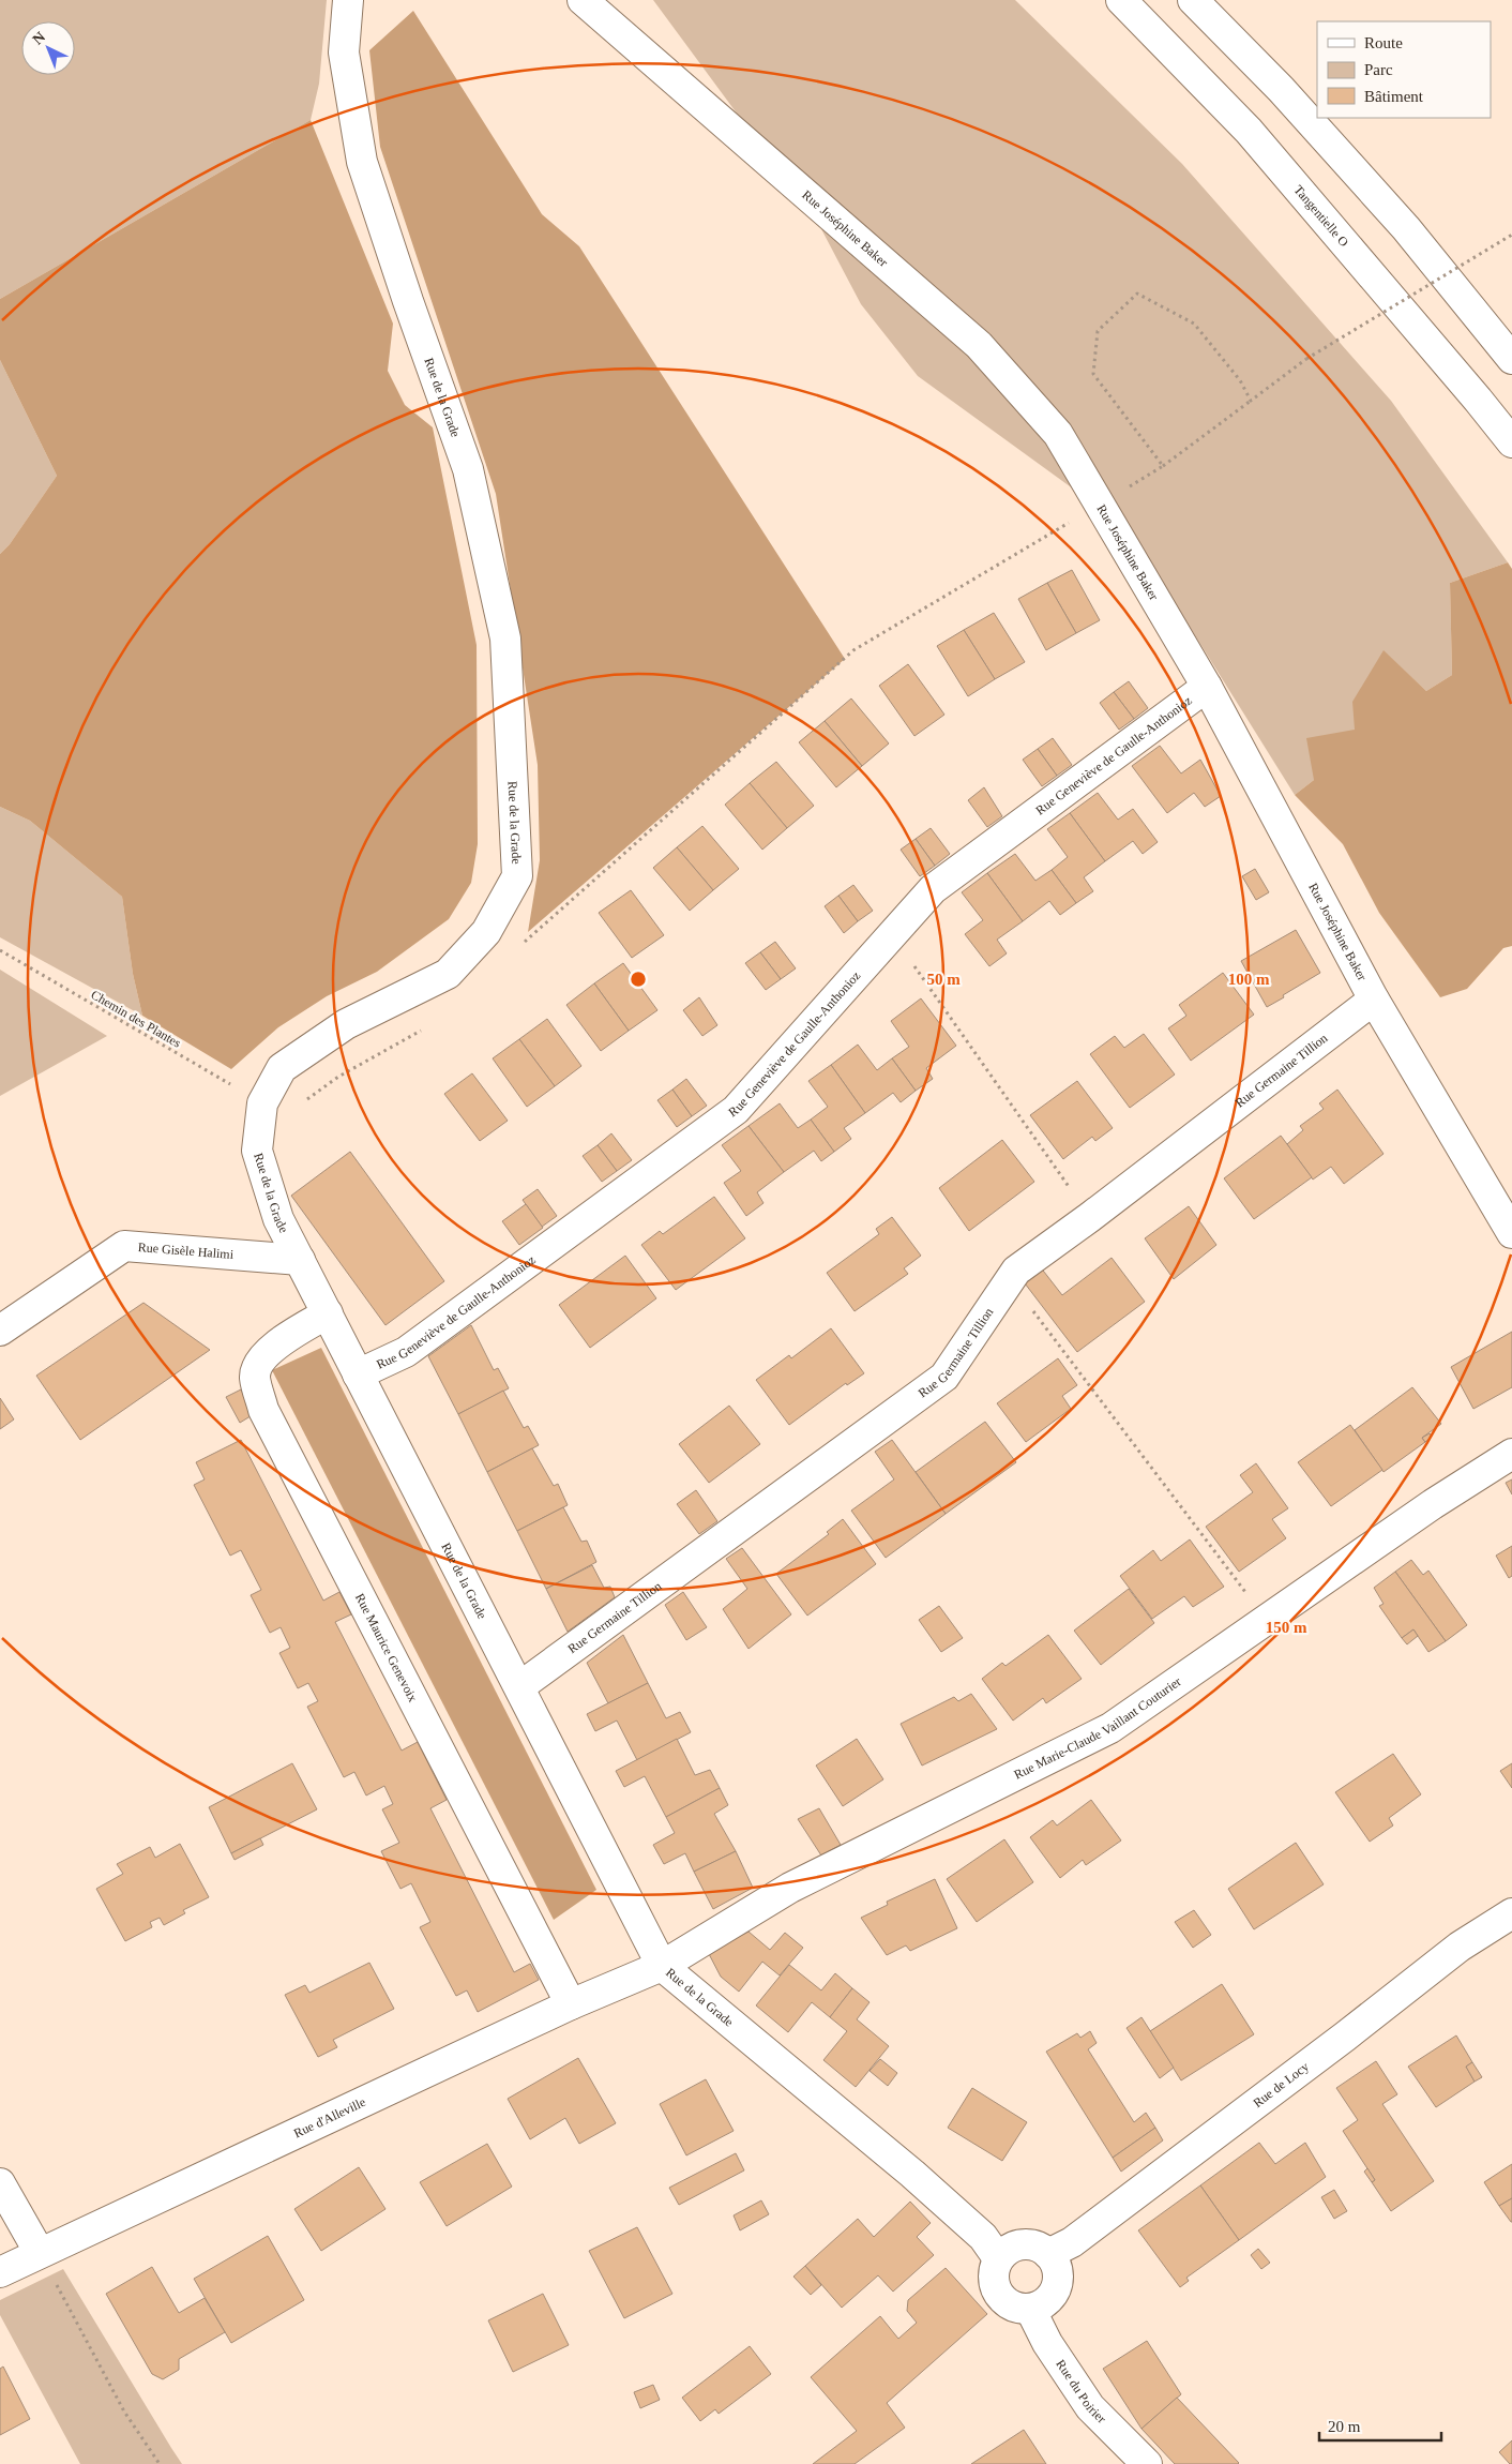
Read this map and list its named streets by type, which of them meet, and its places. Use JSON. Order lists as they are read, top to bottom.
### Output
{
  "streets": {
    "street": [
      "Tangentielle O",
      "Rue Joséphine Baker",
      "Rue de la Grade",
      "Rue Geneviève de Gaulle-Anthonioz",
      "Rue Germaine Tillion",
      "Rue Gisèle Halimi",
      "Rue Maurice Genevoix",
      "Rue Marie-Claude Vaillant Couturier",
      "Rue de Locy",
      "Rue d'Alleville",
      "Rue du Poirier"
    ],
    "path": ["Chemin des Plantes"]
  },
  "crossings": [
    ["Rue Joséphine Baker", "Rue Geneviève de Gaulle-Anthonioz"],
    ["Rue Joséphine Baker", "Rue Germaine Tillion"],
    ["Rue de la Grade", "Rue Geneviève de Gaulle-Anthonioz"],
    ["Rue de la Grade", "Chemin des Plantes"],
    ["Rue de la Grade", "Rue Germaine Tillion"],
    ["Rue de la Grade", "Rue Gisèle Halimi"],
    ["Rue de la Grade", "Rue Maurice Genevoix"],
    ["Rue de la Grade", "Rue Marie-Claude Vaillant Couturier"],
    ["Rue de la Grade", "Rue de Locy"],
    ["Rue de la Grade", "Rue d'Alleville"],
    ["Rue de la Grade", "Rue du Poirier"],
    ["Rue Maurice Genevoix", "Rue d'Alleville"],
    ["Rue Marie-Claude Vaillant Couturier", "Rue d'Alleville"],
    ["Rue de Locy", "Rue du Poirier"]
  ],
  "legend": ["Route", "Parc", "Bâtiment"],
  "scale_bar": "20 m",
  "north": "top left",
  "rings": ["50 m", "100 m", "150 m"]
}
